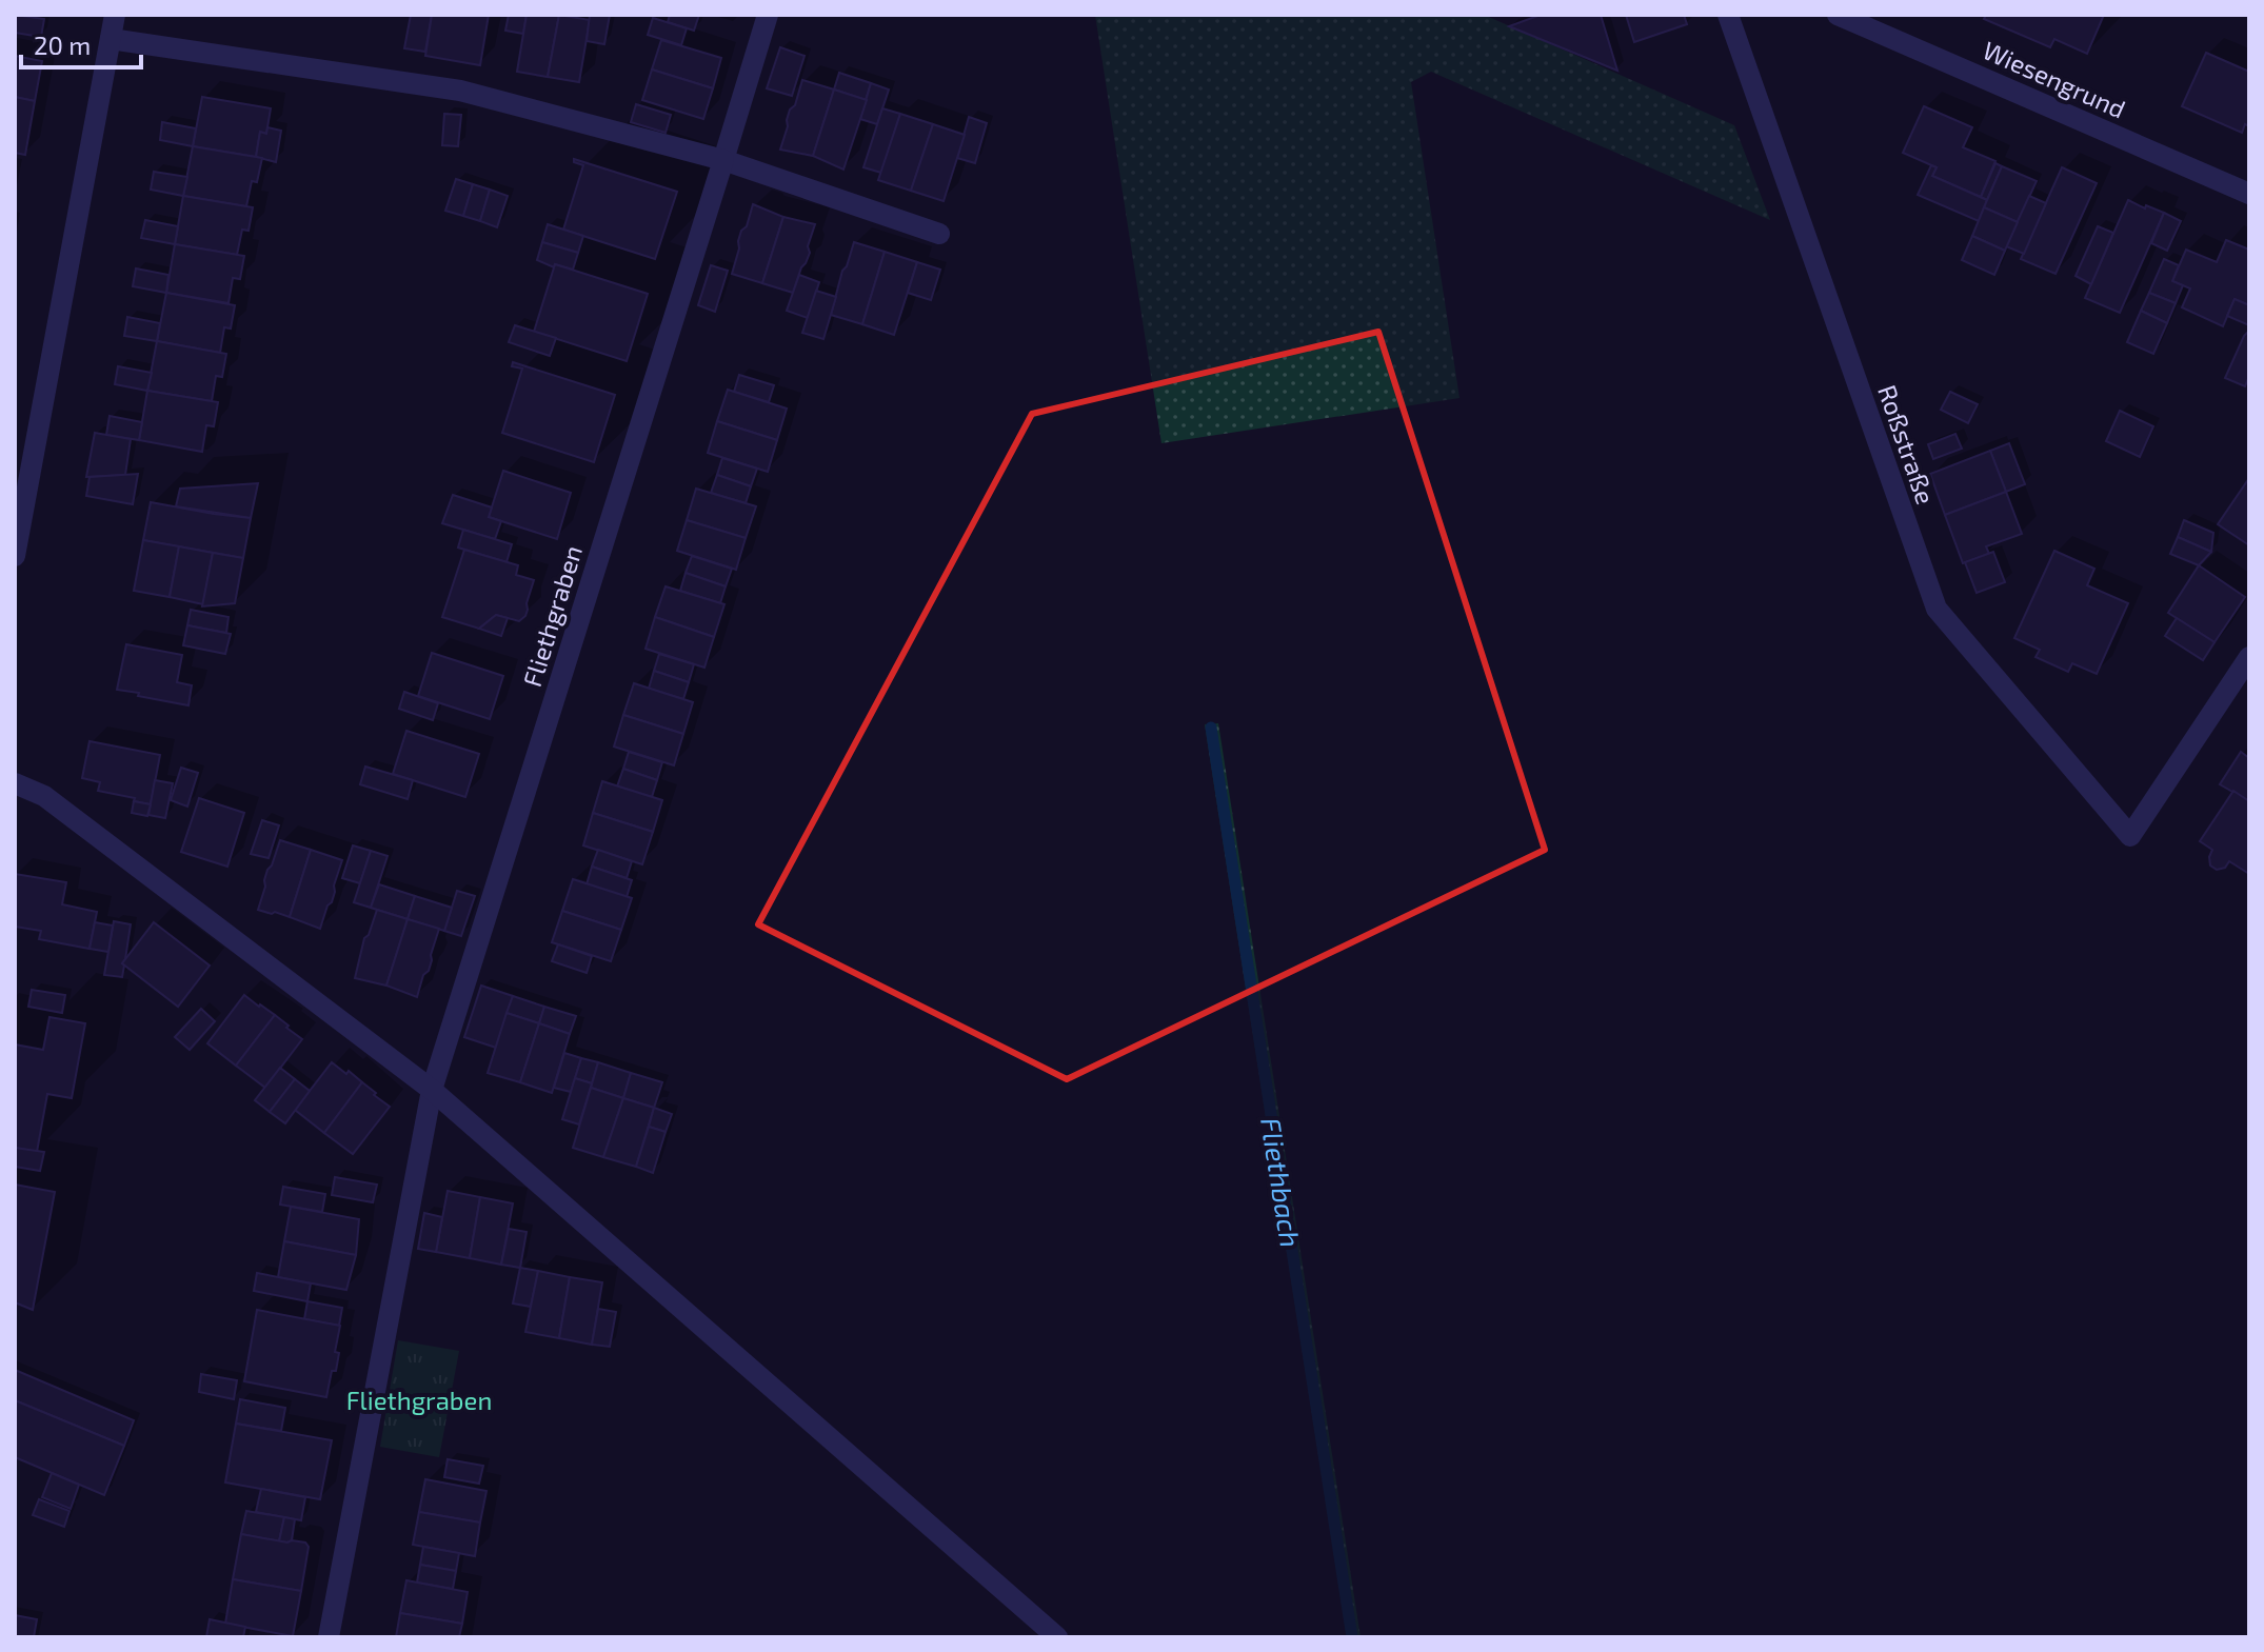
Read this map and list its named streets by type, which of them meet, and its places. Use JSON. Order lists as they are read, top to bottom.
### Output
{
  "streets": {
    "street": ["Wiesengrund", "Roßstraße", "Fliethgraben"]
  },
  "water": ["Fliethbach"],
  "parks": ["Fliethgraben"],
  "scale_bar": "20 m"
}
